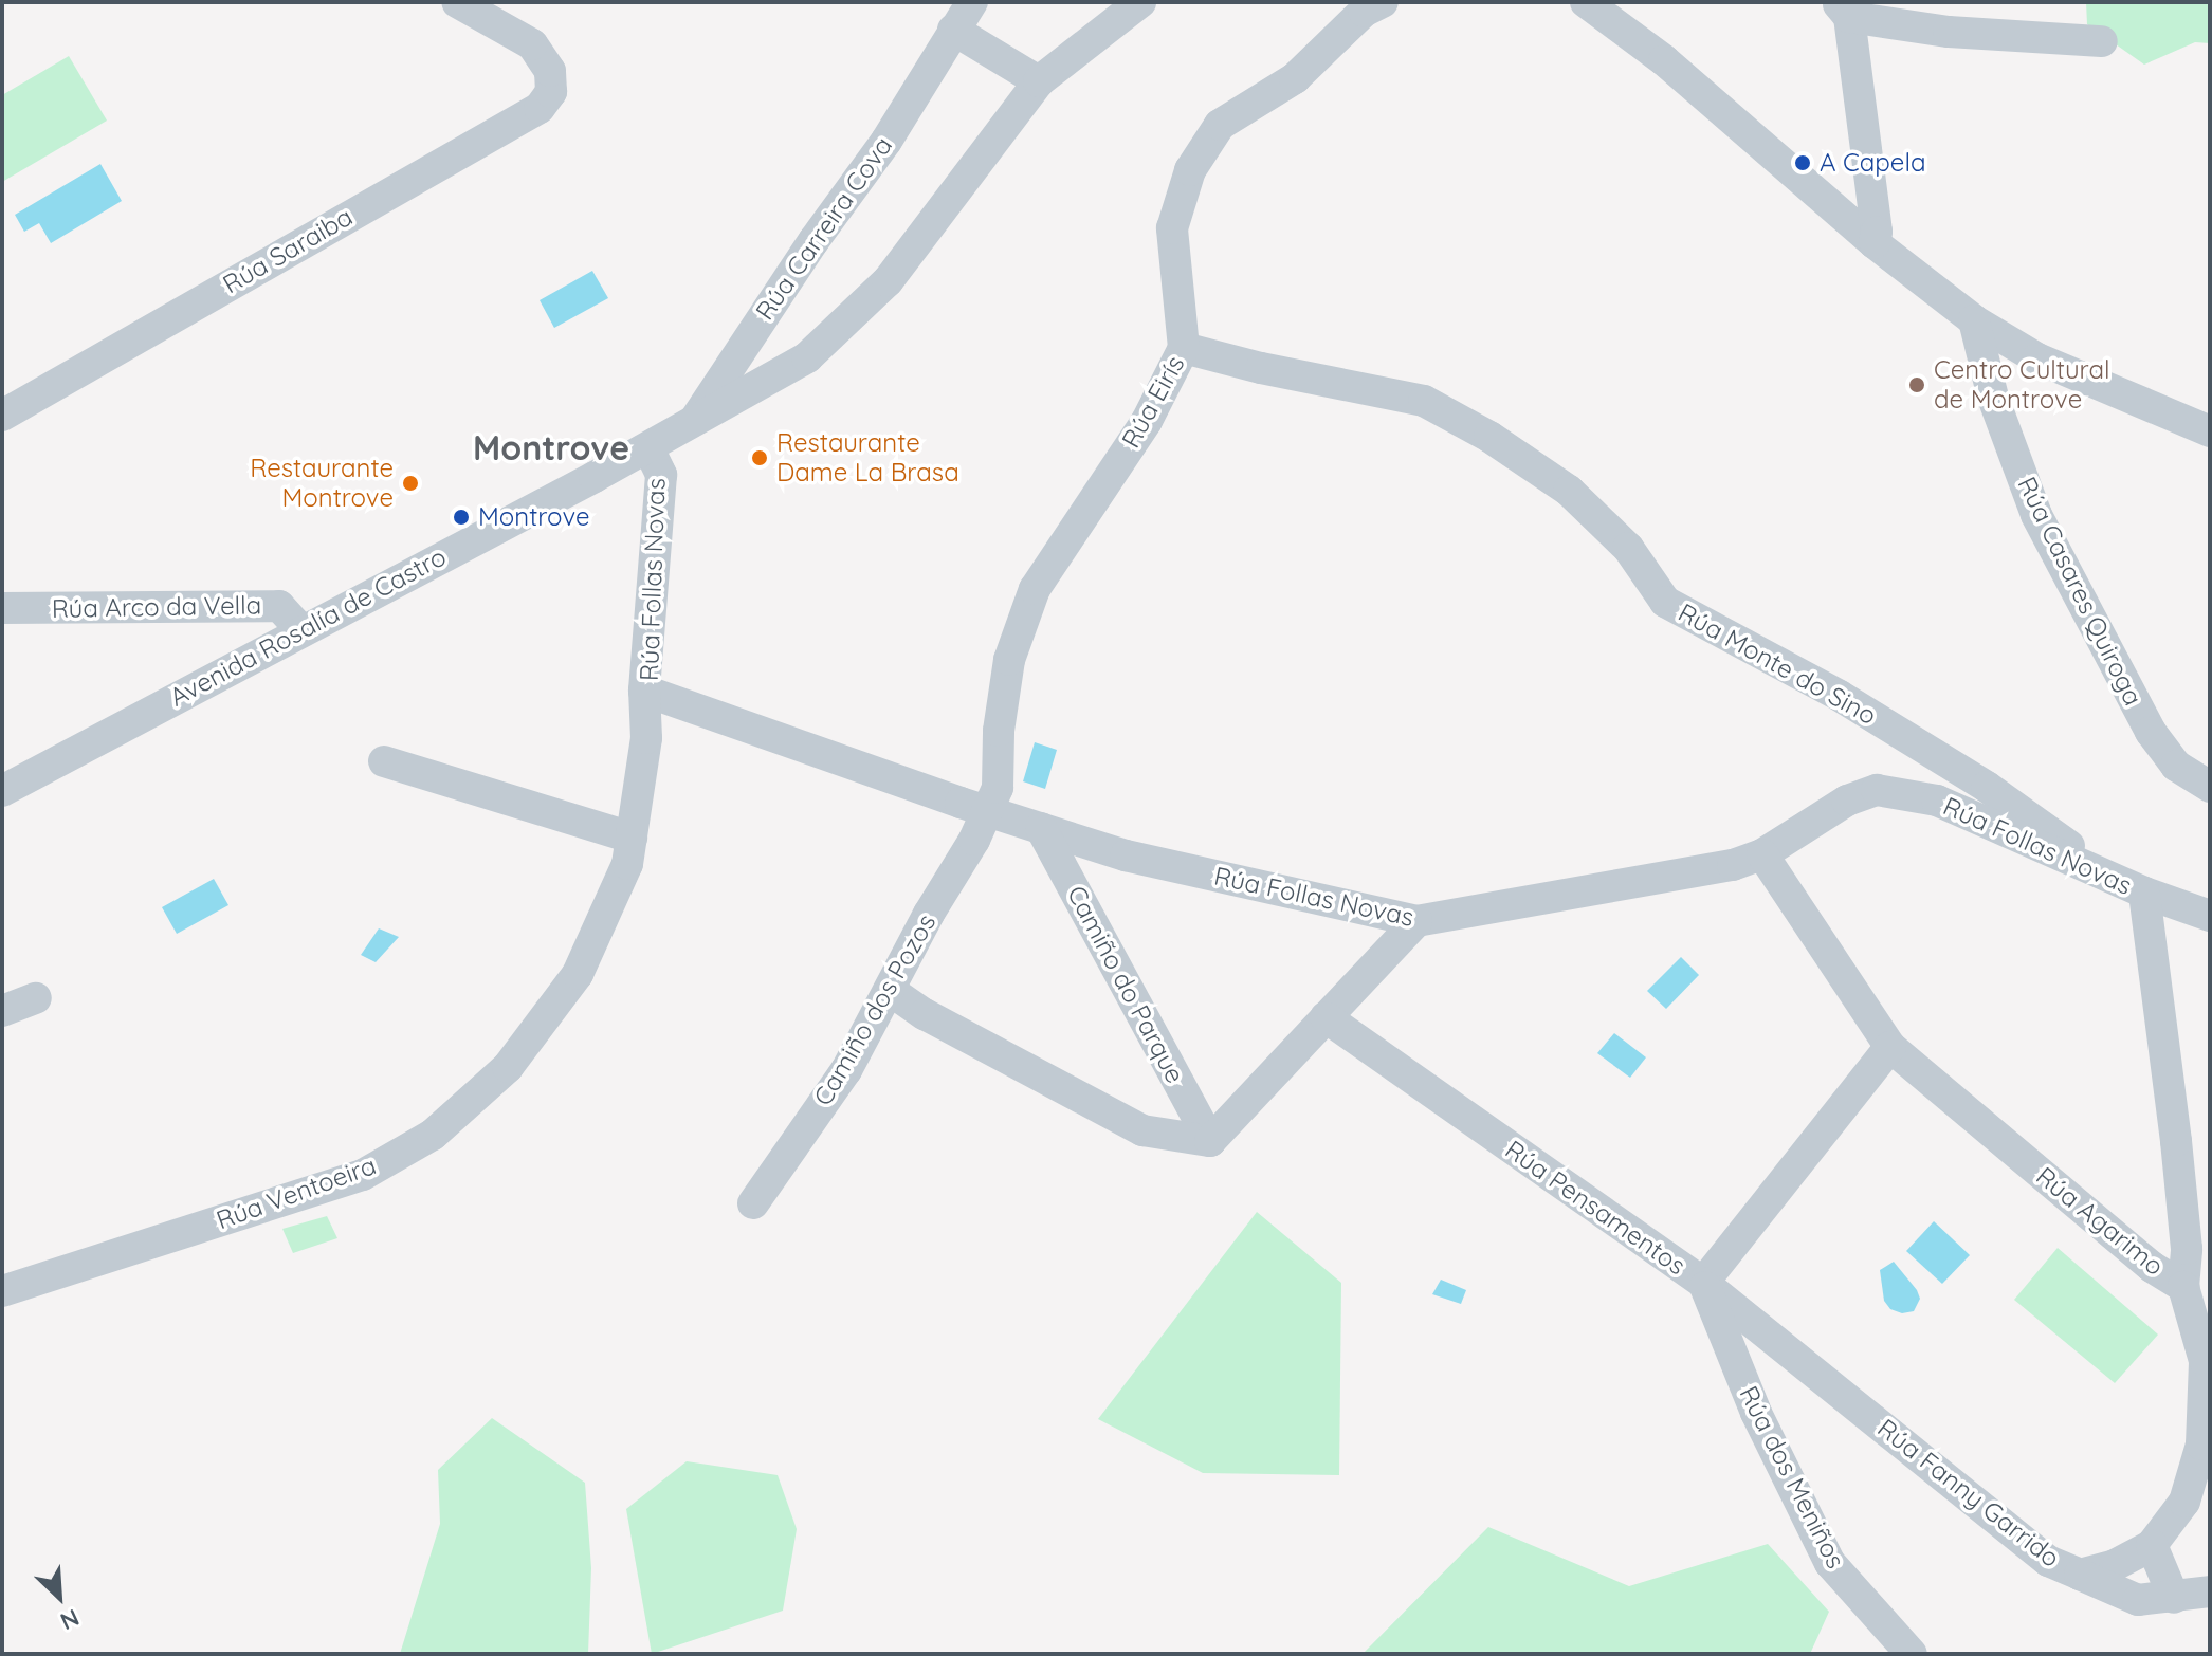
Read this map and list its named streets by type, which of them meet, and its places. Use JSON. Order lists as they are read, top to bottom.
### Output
{
  "streets": {
    "street": [
      "Rúa Carreira Cova",
      "Rúa Saraiba",
      "Rúa Eirís",
      "Rúa Follas Novas",
      "Rúa Casares Quiroga",
      "Rúa Arco da Vella",
      "Avenida Rosalía de Castro",
      "Rúa Monte do Sino",
      "Camiño do Parque",
      "Camiño dos Pozos",
      "Rúa Ventoeira",
      "Rúa Pensamentos",
      "Rúa Agarimo",
      "Rúa dos Meniños",
      "Rúa Fanny Garrido"
    ]
  },
  "crossings": [
    ["Rúa Carreira Cova", "Avenida Rosalía de Castro"],
    ["Rúa Eirís", "Rúa Follas Novas"],
    ["Rúa Eirís", "Rúa Monte do Sino"],
    ["Rúa Eirís", "Camiño dos Pozos"],
    ["Rúa Follas Novas", "Avenida Rosalía de Castro"],
    ["Rúa Follas Novas", "Rúa Monte do Sino"],
    ["Rúa Follas Novas", "Camiño do Parque"],
    ["Rúa Follas Novas", "Camiño dos Pozos"],
    ["Rúa Follas Novas", "Rúa Ventoeira"],
    ["Rúa Follas Novas", "Rúa Agarimo"],
    ["Rúa Arco da Vella", "Avenida Rosalía de Castro"],
    ["Rúa Pensamentos", "Rúa Agarimo"],
    ["Rúa Pensamentos", "Rúa dos Meniños"],
    ["Rúa Pensamentos", "Rúa Fanny Garrido"],
    ["Rúa Agarimo", "Rúa Fanny Garrido"],
    ["Rúa dos Meniños", "Rúa Fanny Garrido"]
  ],
  "districts": ["Montrove"],
  "places": [
    "A Capela",
    "Centro Cultural de Montrove",
    "Restaurante Dame La Brasa",
    "Restaurante Montrove",
    "Montrove"
  ],
  "north": "bottom right"
}
